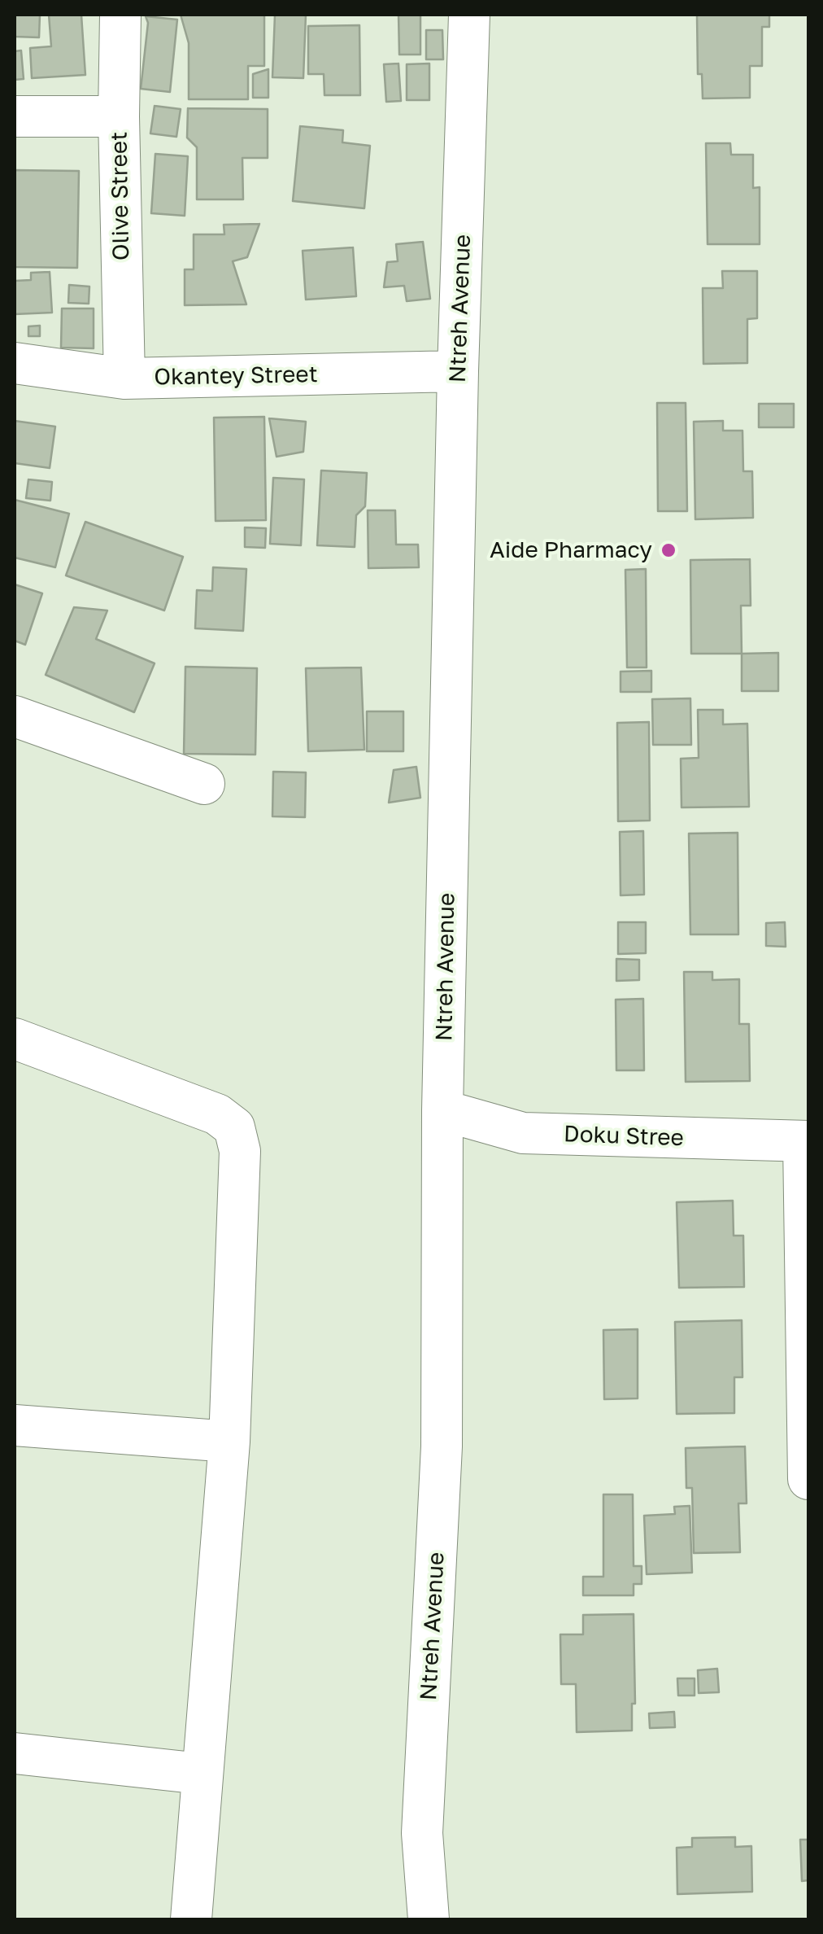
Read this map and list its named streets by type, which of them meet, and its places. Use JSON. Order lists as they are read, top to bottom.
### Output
{
  "streets": {
    "street": [
      "Olive Street",
      "Ntreh Avenue",
      "Okantey Street",
      "Doku Stree"
    ]
  },
  "crossings": [
    ["Olive Street", "Okantey Street"],
    ["Ntreh Avenue", "Okantey Street"],
    ["Ntreh Avenue", "Doku Stree"]
  ],
  "places": ["Aide Pharmacy"]
}
